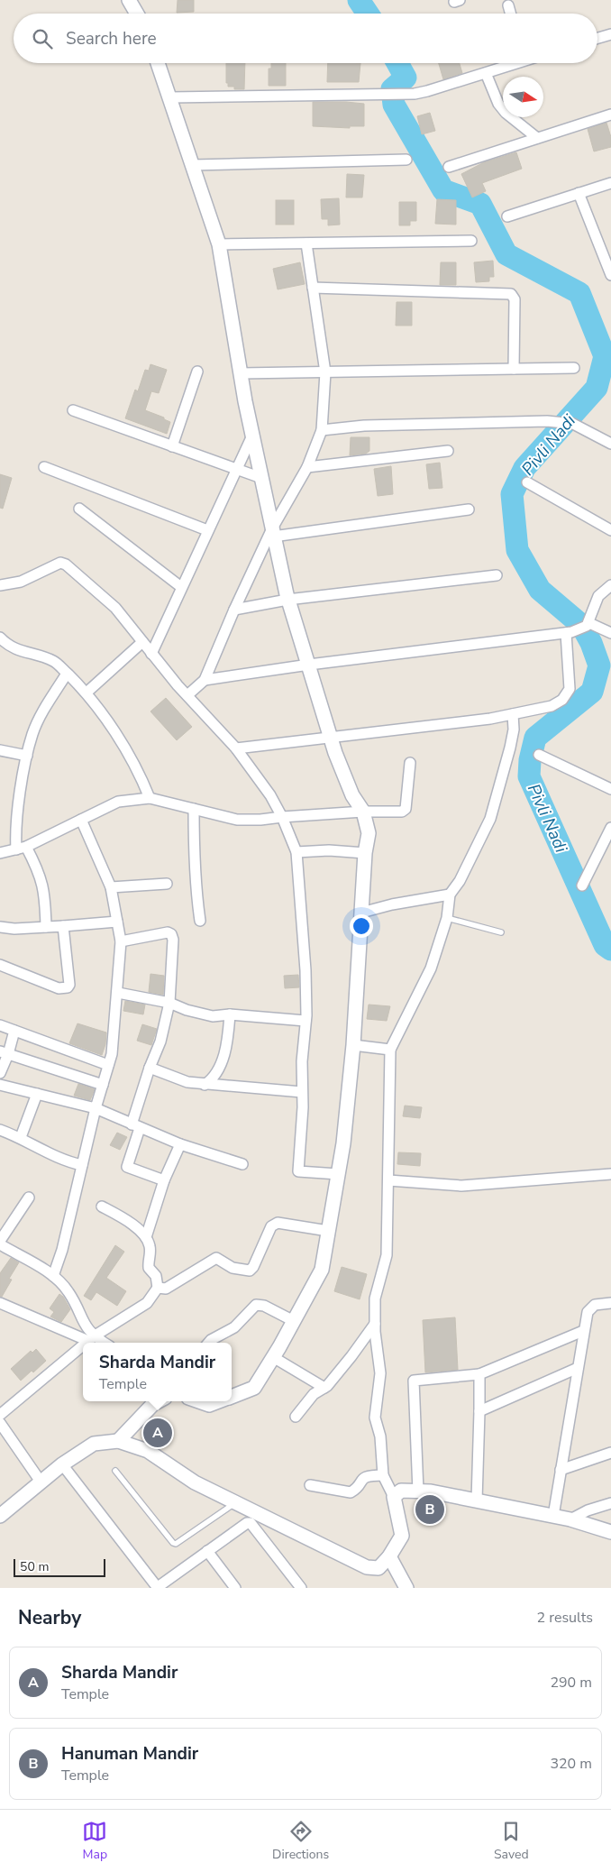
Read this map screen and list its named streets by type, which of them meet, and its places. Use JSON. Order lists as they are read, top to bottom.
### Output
{
  "water": ["Pivli Nadi"],
  "scale_bar": "50 m",
  "north": "right",
  "page": {
    "search": "Search here",
    "popup": ["Sharda Mandir", "Temple"],
    "pins": ["A", "B"],
    "scale": "50 m",
    "heading": ["Nearby", "2 results"],
    "list": [
      {
        "mark": "A",
        "name": "Sharda Mandir",
        "note": "Temple",
        "value": "290 m"
      },
      {
        "mark": "B",
        "name": "Hanuman Mandir",
        "note": "Temple",
        "value": "320 m"
      }
    ],
    "nav": ["Map", "Directions", "Saved"]
  }
}
